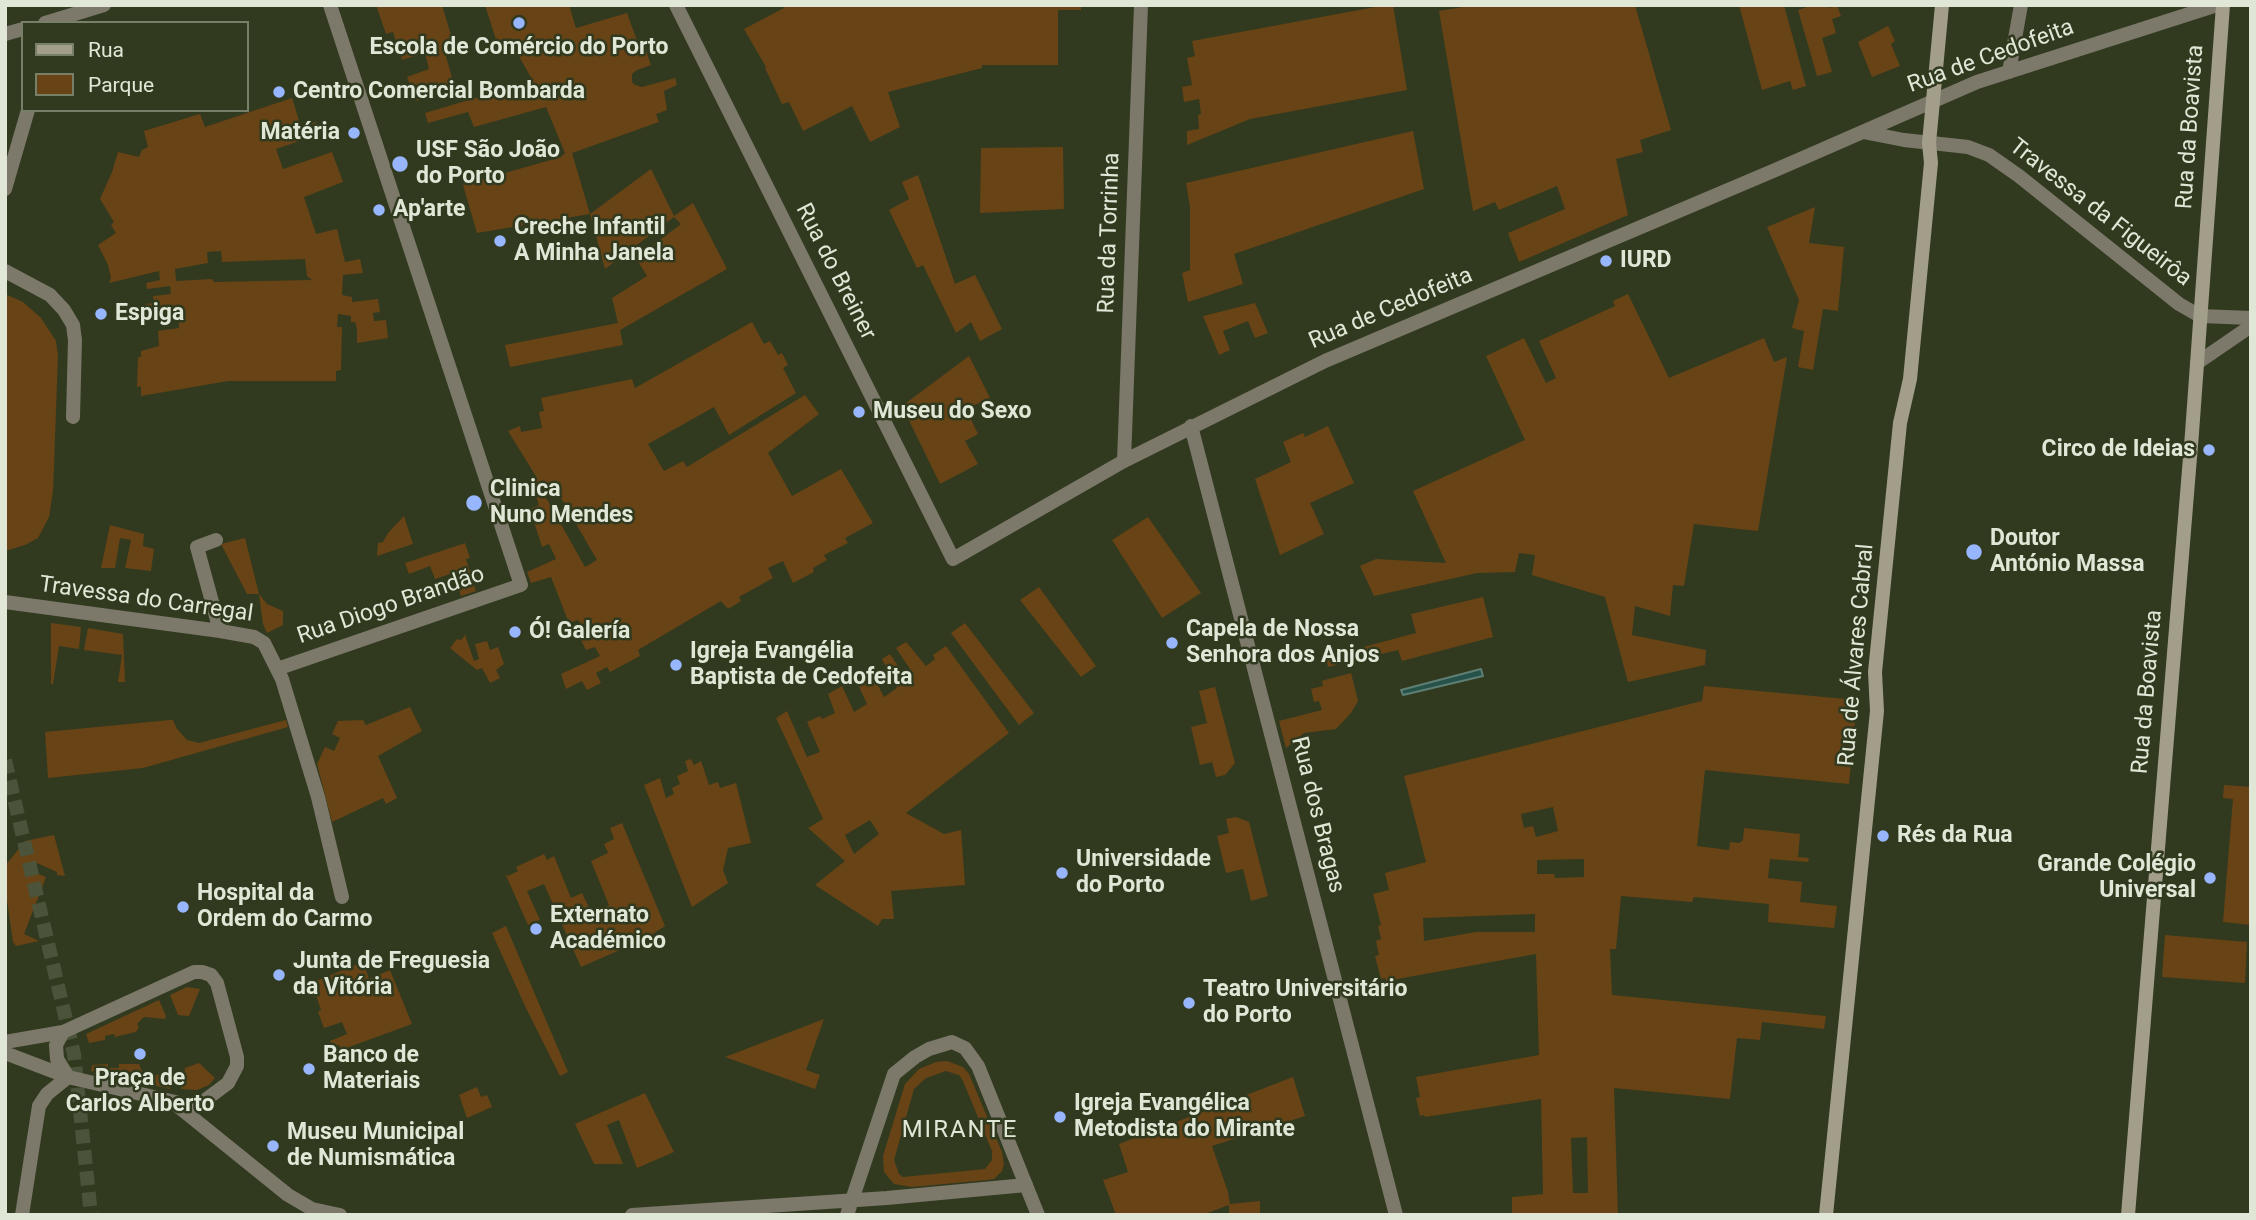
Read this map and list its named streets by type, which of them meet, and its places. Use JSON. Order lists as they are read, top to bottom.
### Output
{
  "streets": {
    "main road": ["Rua da Boavista", "Rua de Álvares Cabral"],
    "street": [
      "Rua de Cedofeita",
      "Travessa da Figueirôa",
      "Rua da Torrinha",
      "Rua do Breiner",
      "Travessa do Carregal",
      "Rua Diogo Brandão",
      "Rua dos Bragas"
    ]
  },
  "crossings": [
    ["Rua de Cedofeita", "Rua da Torrinha"],
    ["Rua de Cedofeita", "Rua do Breiner"],
    ["Rua de Cedofeita", "Rua de Álvares Cabral"],
    ["Rua de Cedofeita", "Rua dos Bragas"],
    ["Rua da Boavista", "Travessa da Figueirôa"],
    ["Travessa da Figueirôa", "Rua de Álvares Cabral"],
    ["Travessa do Carregal", "Rua Diogo Brandão"]
  ],
  "districts": ["MIRANTE"],
  "places": [
    "Escola de Comércio do Porto",
    "Centro Comercial Bombarda",
    "Matéria",
    "USF São João do Porto",
    "Ap'arte",
    "Creche Infantil A Minha Janela",
    "IURD",
    "Espiga",
    "Museu do Sexo",
    "Circo de Ideias",
    "Clinica Nuno Mendes",
    "Doutor António Massa",
    "Ó! Galería",
    "Capela de Nossa Senhora dos Anjos",
    "Igreja Evangélia Baptista de Cedofeita",
    "Rés da Rua",
    "Universidade do Porto",
    "Grande Colégio Universal",
    "Hospital da Ordem do Carmo",
    "Externato Académico",
    "Junta de Freguesia da Vitória",
    "Teatro Universitário do Porto",
    "Praça de Carlos Alberto",
    "Banco de Materiais",
    "Igreja Evangélica Metodista do Mirante",
    "Museu Municipal de Numismática"
  ],
  "legend": ["Rua", "Parque"]
}
